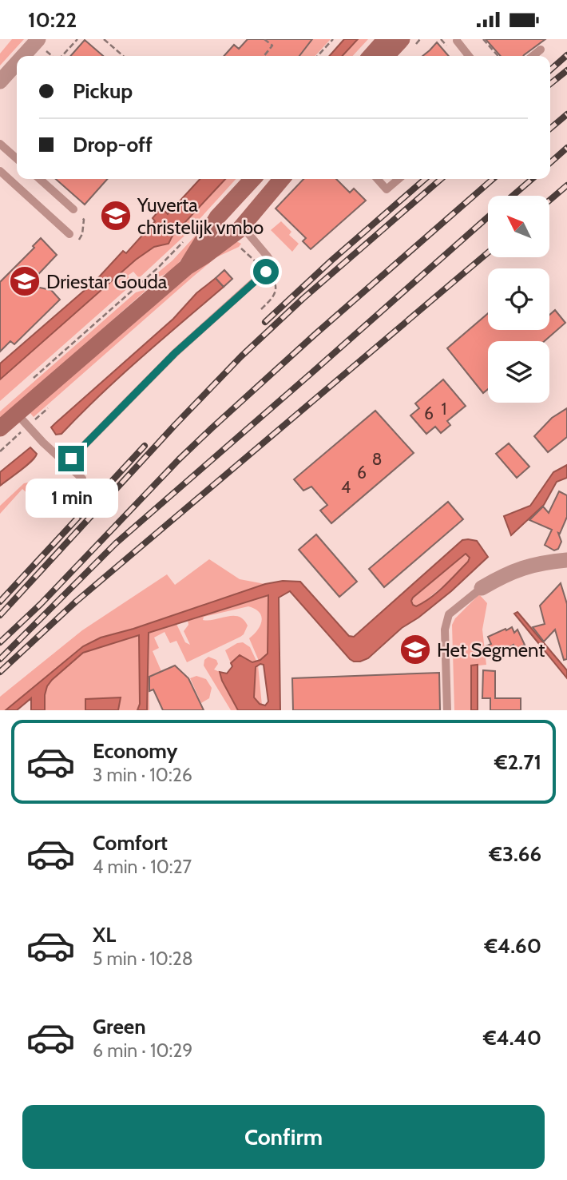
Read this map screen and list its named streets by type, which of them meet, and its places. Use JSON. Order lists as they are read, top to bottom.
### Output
{
  "places": {
    "school or university": ["Yuverta christelijk vmbo", "Driestar Gouda", "Het Segment"]
  },
  "house_numbers": [
    "1",
    "6",
    "8",
    "6",
    "4"
  ],
  "north": "top left",
  "page": {
    "status": "10:22",
    "banner": ["Pickup", "Drop-off"],
    "bubble": "1 min",
    "list": [
      {
        "name": "Economy",
        "note": "3 min · 10:26",
        "value": "€2.71"
      },
      {
        "name": "Comfort",
        "note": "4 min · 10:27",
        "value": "€3.66"
      },
      {
        "name": "XL",
        "note": "5 min · 10:28",
        "value": "€4.60"
      },
      {
        "name": "Green",
        "note": "6 min · 10:29",
        "value": "€4.40"
      }
    ],
    "buttons": "Confirm"
  }
}
